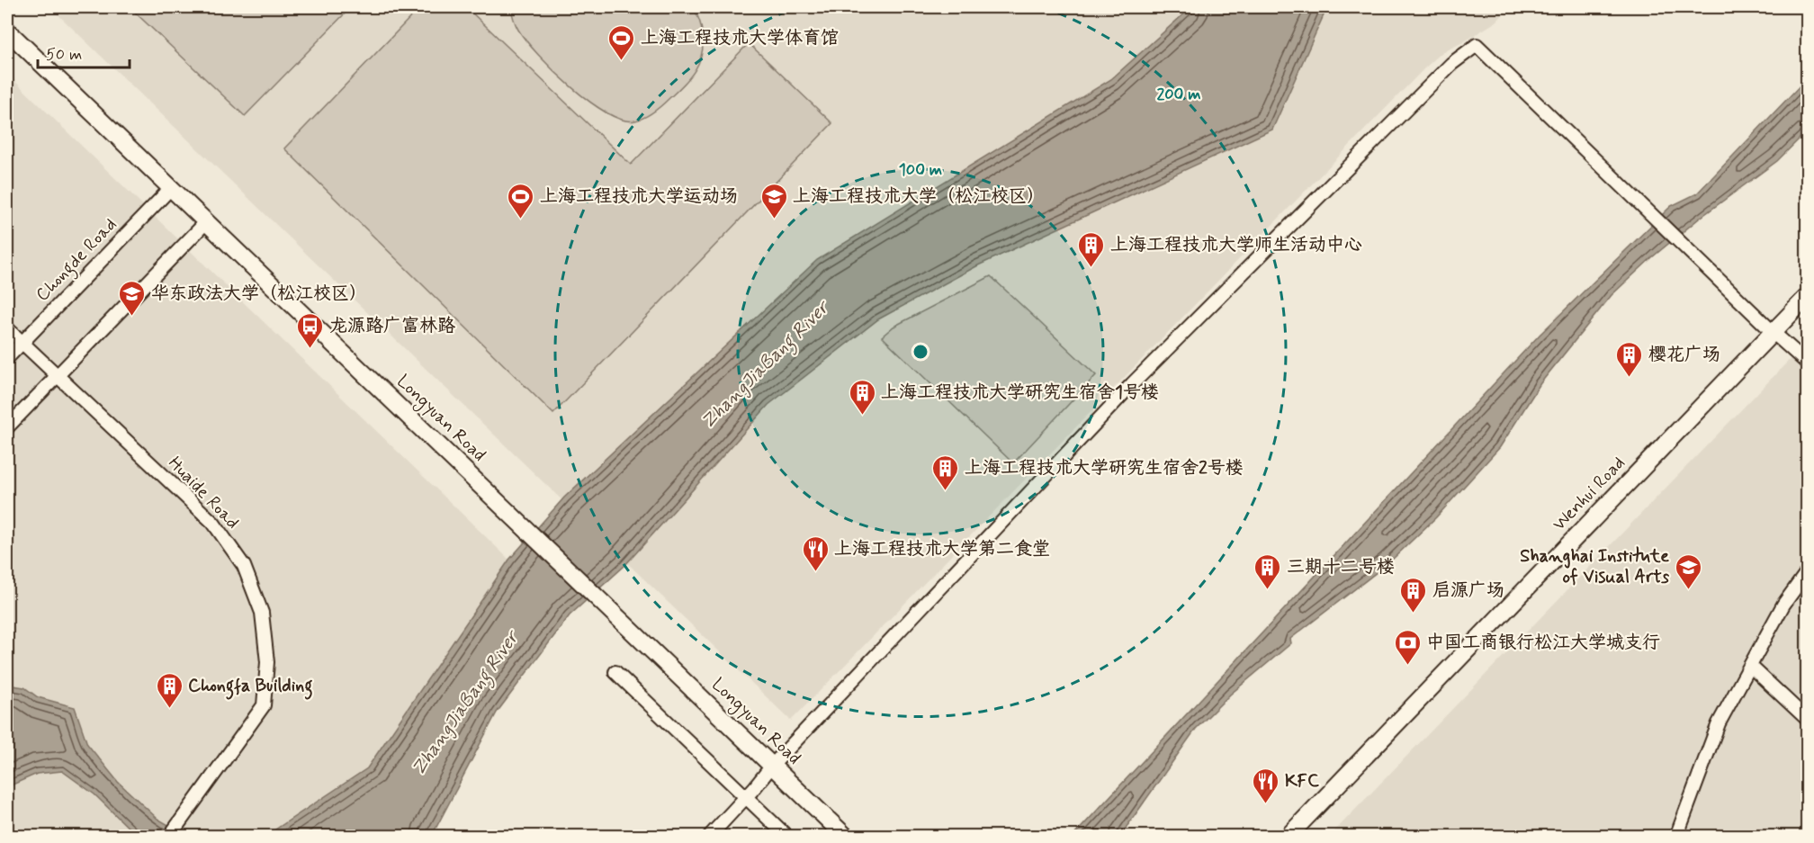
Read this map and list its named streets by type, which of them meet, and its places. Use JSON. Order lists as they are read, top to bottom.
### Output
{
  "streets": {
    "main road": ["Longyuan Road", "Wenhui Road"],
    "street": ["Chongde Road", "Huaide Road"]
  },
  "crossings": [
    ["Chongde Road", "Longyuan Road"],
    ["Chongde Road", "Huaide Road"]
  ],
  "water": ["ZhangJiaBang River"],
  "places": {
    "sports": ["上海工程技术大学体育馆", "上海工程技术大学运动场"],
    "school or university": ["上海工程技术大学（松江校区）", "华东政法大学（松江校区）", "Shanghai Institute of Visual Arts"],
    "building": [
      "上海工程技术大学师生活动中心",
      "樱花广场",
      "上海工程技术大学研究生宿舍1号楼",
      "上海工程技术大学研究生宿舍2号楼",
      "三期十二号楼",
      "启源广场",
      "Chongfa Building"
    ],
    "bus stop": ["龙源路广富林路"],
    "restaurant": ["上海工程技术大学第二食堂", "KFC"],
    "bank": ["中国工商银行松江大学城支行"]
  },
  "scale_bar": "50 m",
  "rings": ["200 m", "100 m"]
}
